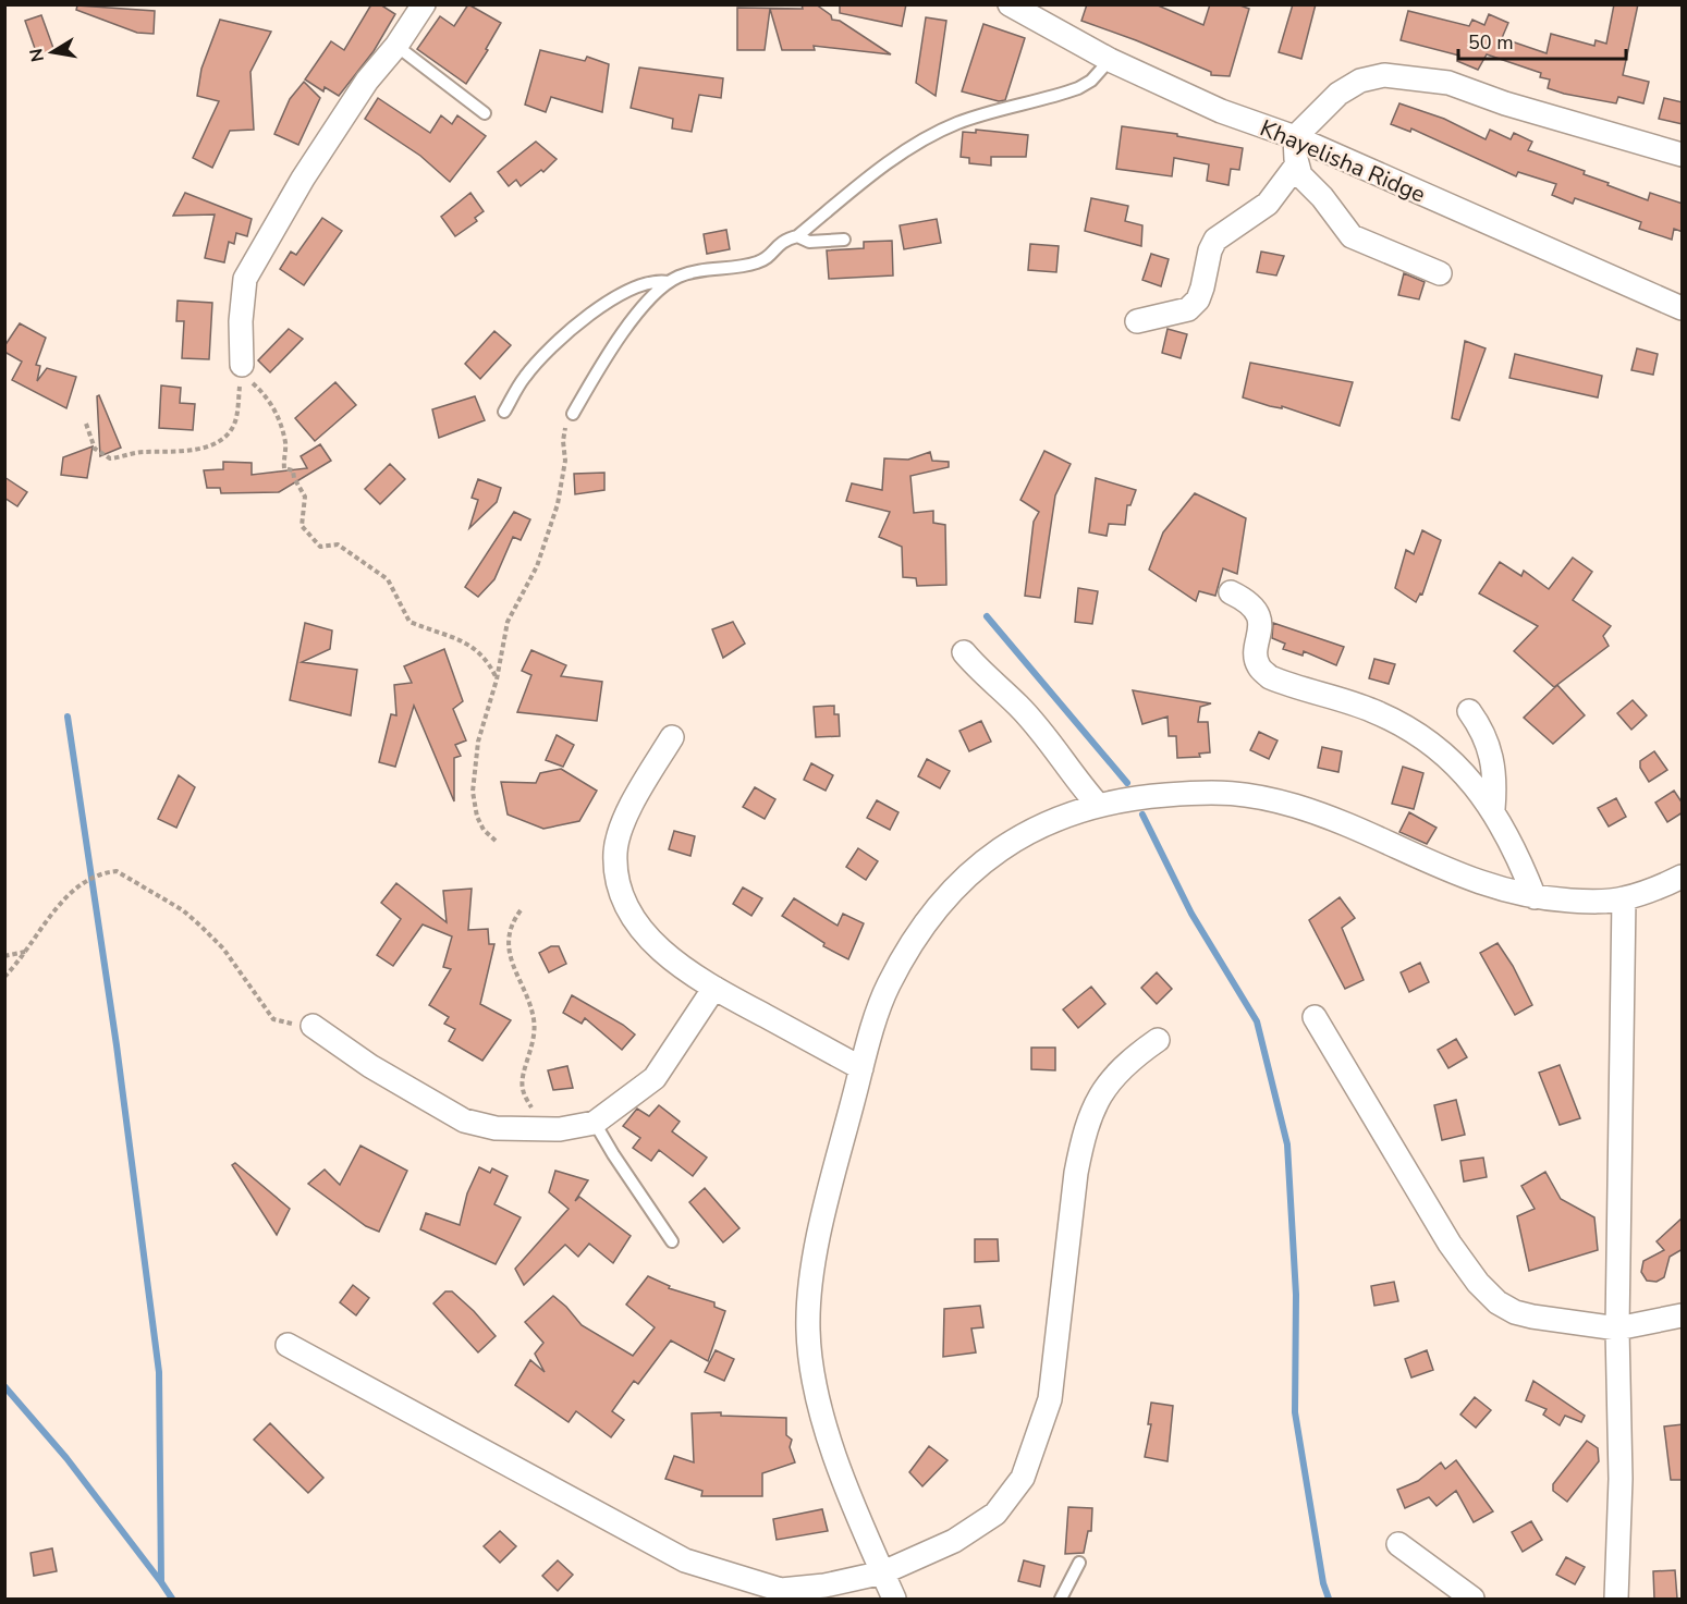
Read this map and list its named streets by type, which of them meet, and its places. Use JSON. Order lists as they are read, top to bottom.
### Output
{
  "streets": {
    "street": ["Khayelisha Ridge"]
  },
  "scale_bar": "50 m",
  "north": "left"
}
